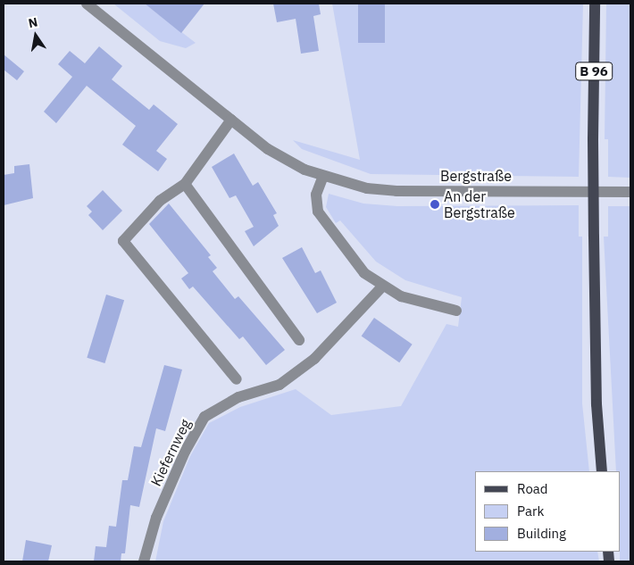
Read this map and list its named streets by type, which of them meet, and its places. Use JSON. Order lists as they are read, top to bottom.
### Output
{
  "streets": {
    "main road": ["B 96"],
    "street": ["Bergstraße", "Kiefernweg"]
  },
  "places": ["An der Bergstraße"],
  "legend": ["Road", "Park", "Building"],
  "north": "top"
}
